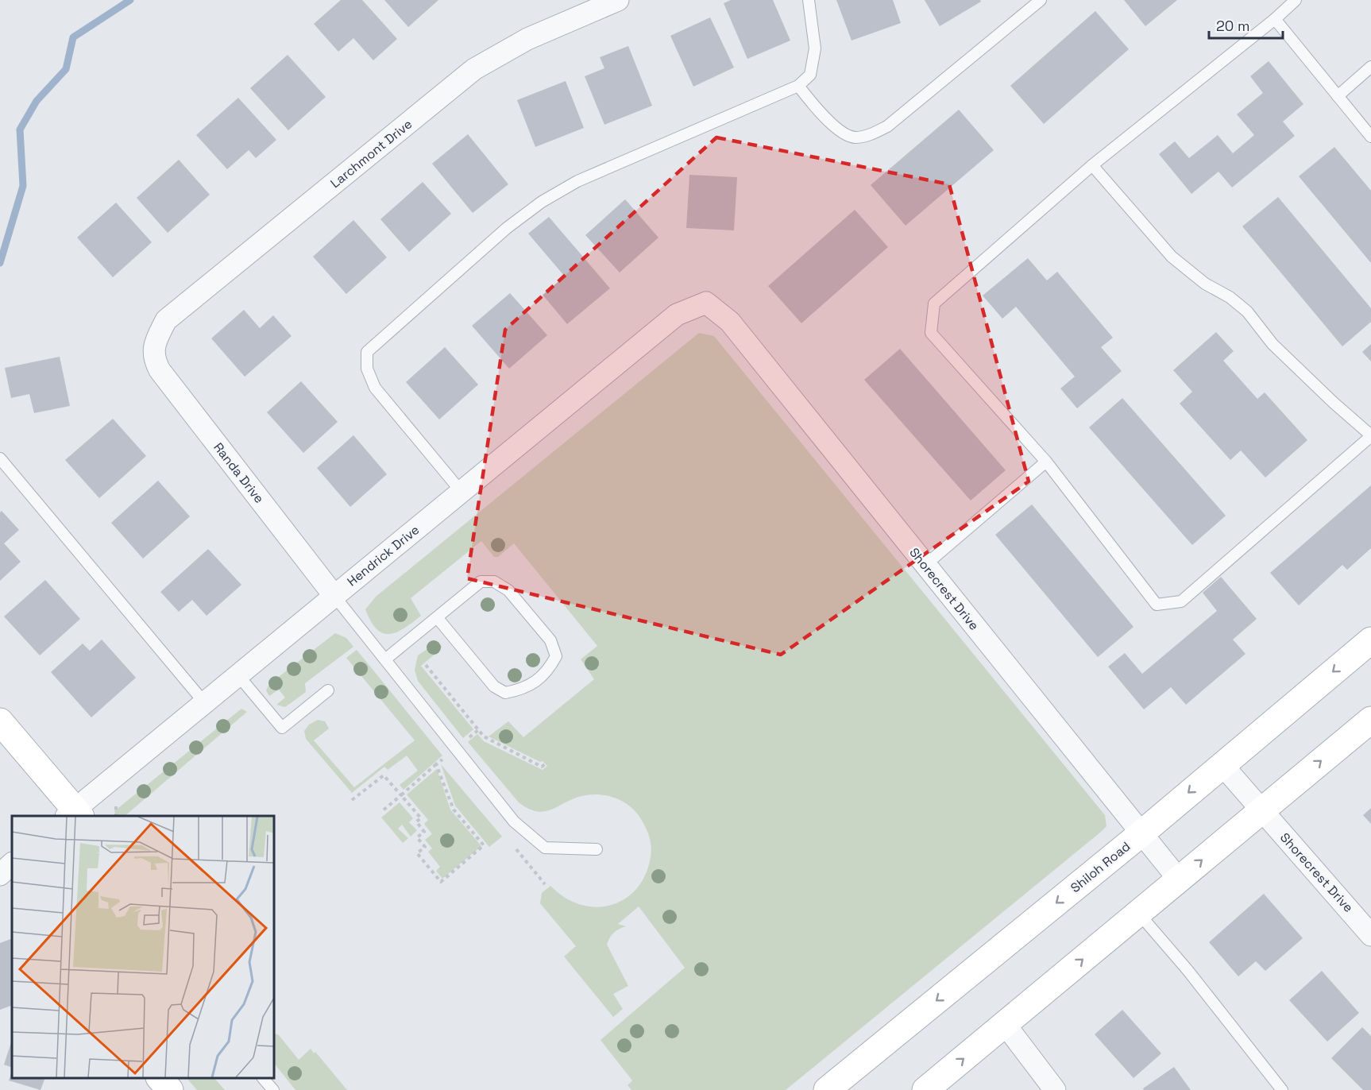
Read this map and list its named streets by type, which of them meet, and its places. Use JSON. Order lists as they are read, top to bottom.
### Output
{
  "streets": {
    "main road": ["Shiloh Road"],
    "street": [
      "Larchmont Drive",
      "Randa Drive",
      "Hendrick Drive",
      "Shorecrest Drive"
    ]
  },
  "crossings": [
    ["Larchmont Drive", "Randa Drive"],
    ["Randa Drive", "Hendrick Drive"],
    ["Hendrick Drive", "Shorecrest Drive"],
    ["Shorecrest Drive", "Shiloh Road"]
  ],
  "scale_bar": "20 m"
}
